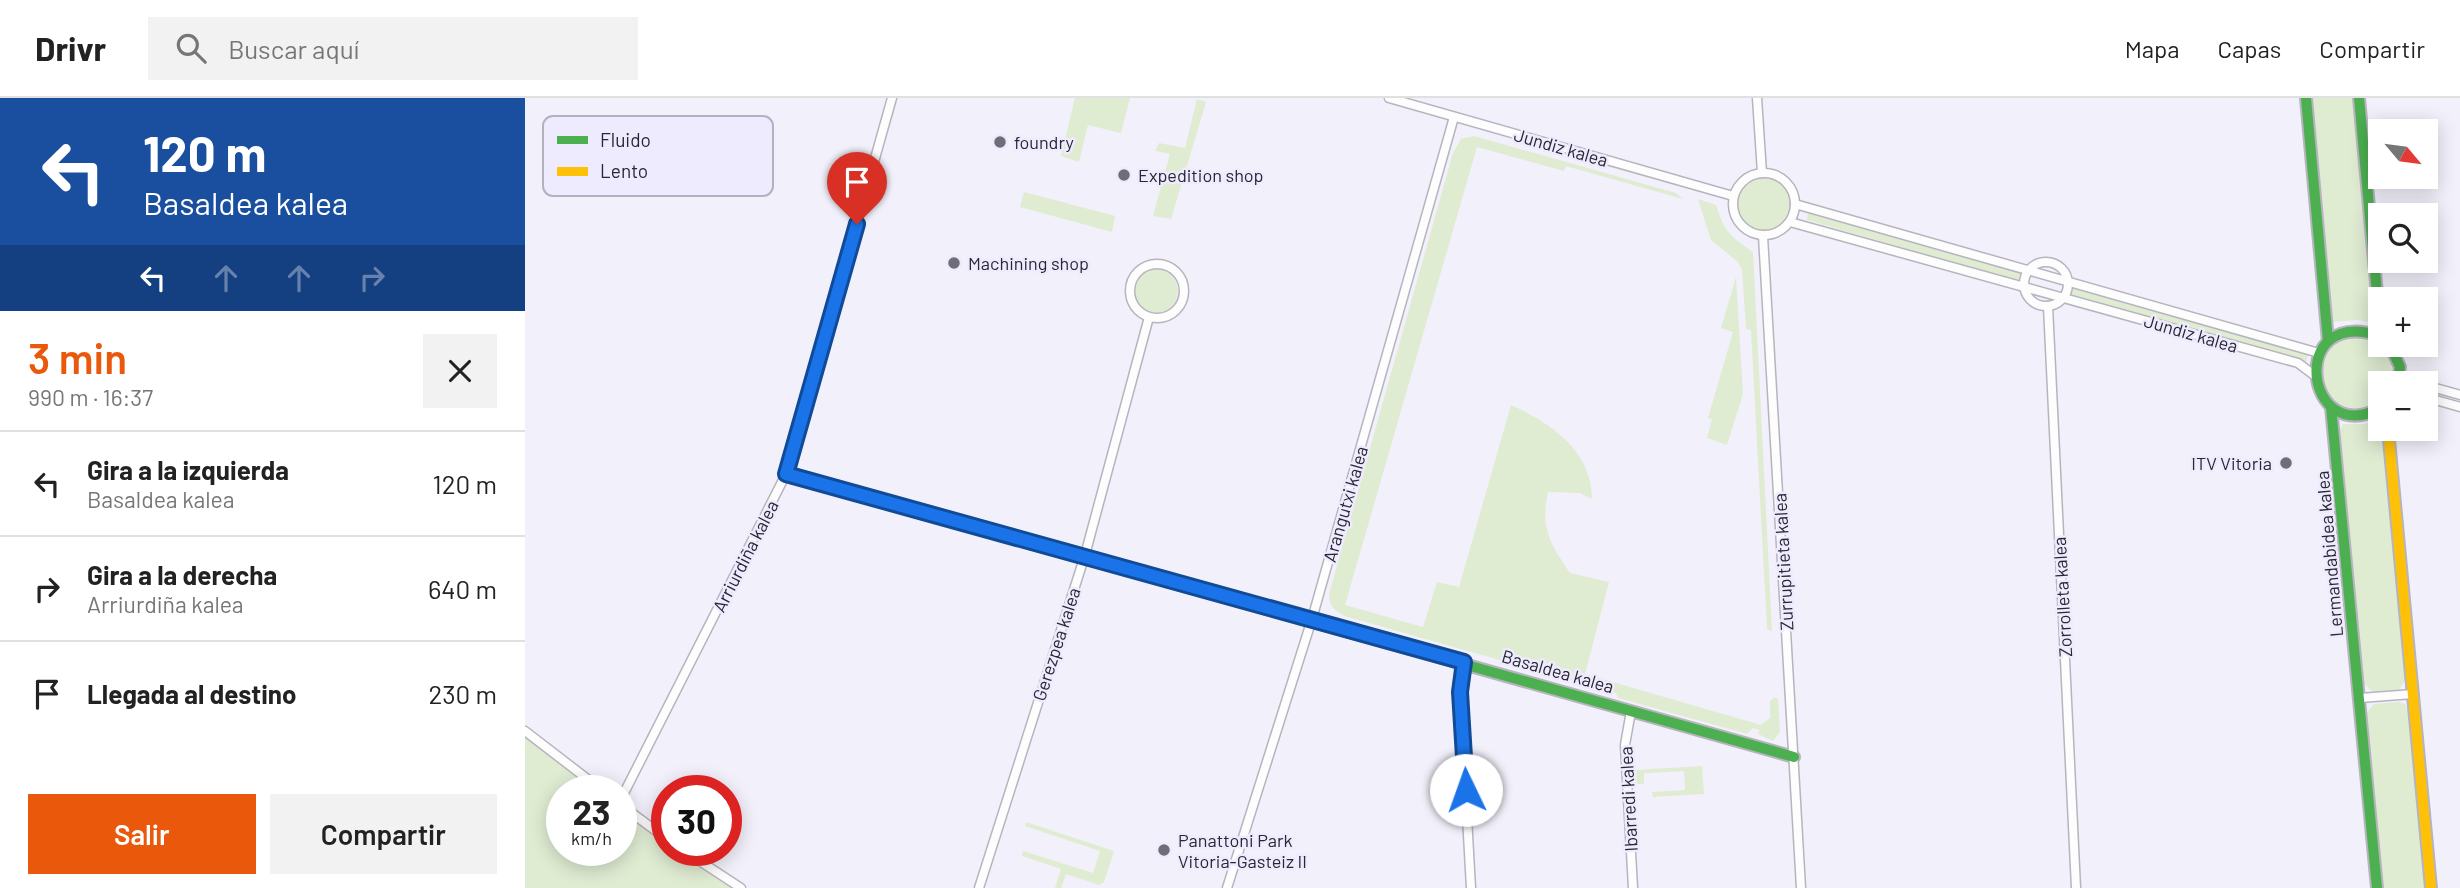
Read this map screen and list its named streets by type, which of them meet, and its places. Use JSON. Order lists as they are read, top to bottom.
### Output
{
  "streets": {
    "street": [
      "Jundiz kalea",
      "Arangutxi kalea",
      "Lermandabidea kalea",
      "Arriurdiña kalea",
      "Zurrupitieta kalea",
      "Zorrolleta kalea",
      "Gerezpea kalea",
      "Basaldea kalea",
      "Ibarredi kalea"
    ]
  },
  "crossings": [
    ["Jundiz kalea", "Arangutxi kalea"],
    ["Jundiz kalea", "Zurrupitieta kalea"],
    ["Jundiz kalea", "Zorrolleta kalea"],
    ["Arangutxi kalea", "Basaldea kalea"],
    ["Arriurdiña kalea", "Basaldea kalea"],
    ["Zurrupitieta kalea", "Basaldea kalea"],
    ["Gerezpea kalea", "Basaldea kalea"],
    ["Basaldea kalea", "Ibarredi kalea"]
  ],
  "places": [
    "foundry",
    "Expedition shop",
    "Machining shop",
    "ITV Vitoria",
    "Panattoni Park Vitoria-Gasteiz II"
  ],
  "legend": ["Fluido", "Lento"],
  "north": "bottom right",
  "page": {
    "header": "Drivr",
    "search": "Buscar aquí",
    "nav": ["Mapa", "Capas", "Compartir"],
    "turn": ["120 m", "Basaldea kalea"],
    "map_buttons": ["+", "−"],
    "heading": ["3 min", "990 m · 16:37"],
    "list": [
      {
        "name": "Gira a la izquierda",
        "note": "Basaldea kalea",
        "value": "120 m"
      },
      {
        "name": "Gira a la derecha",
        "note": "Arriurdiña kalea",
        "value": "640 m"
      },
      {
        "name": "Llegada al destino",
        "value": "230 m"
      }
    ],
    "speed": "23 km/h",
    "limit": "30",
    "buttons": ["Salir", "Compartir"]
  }
}
